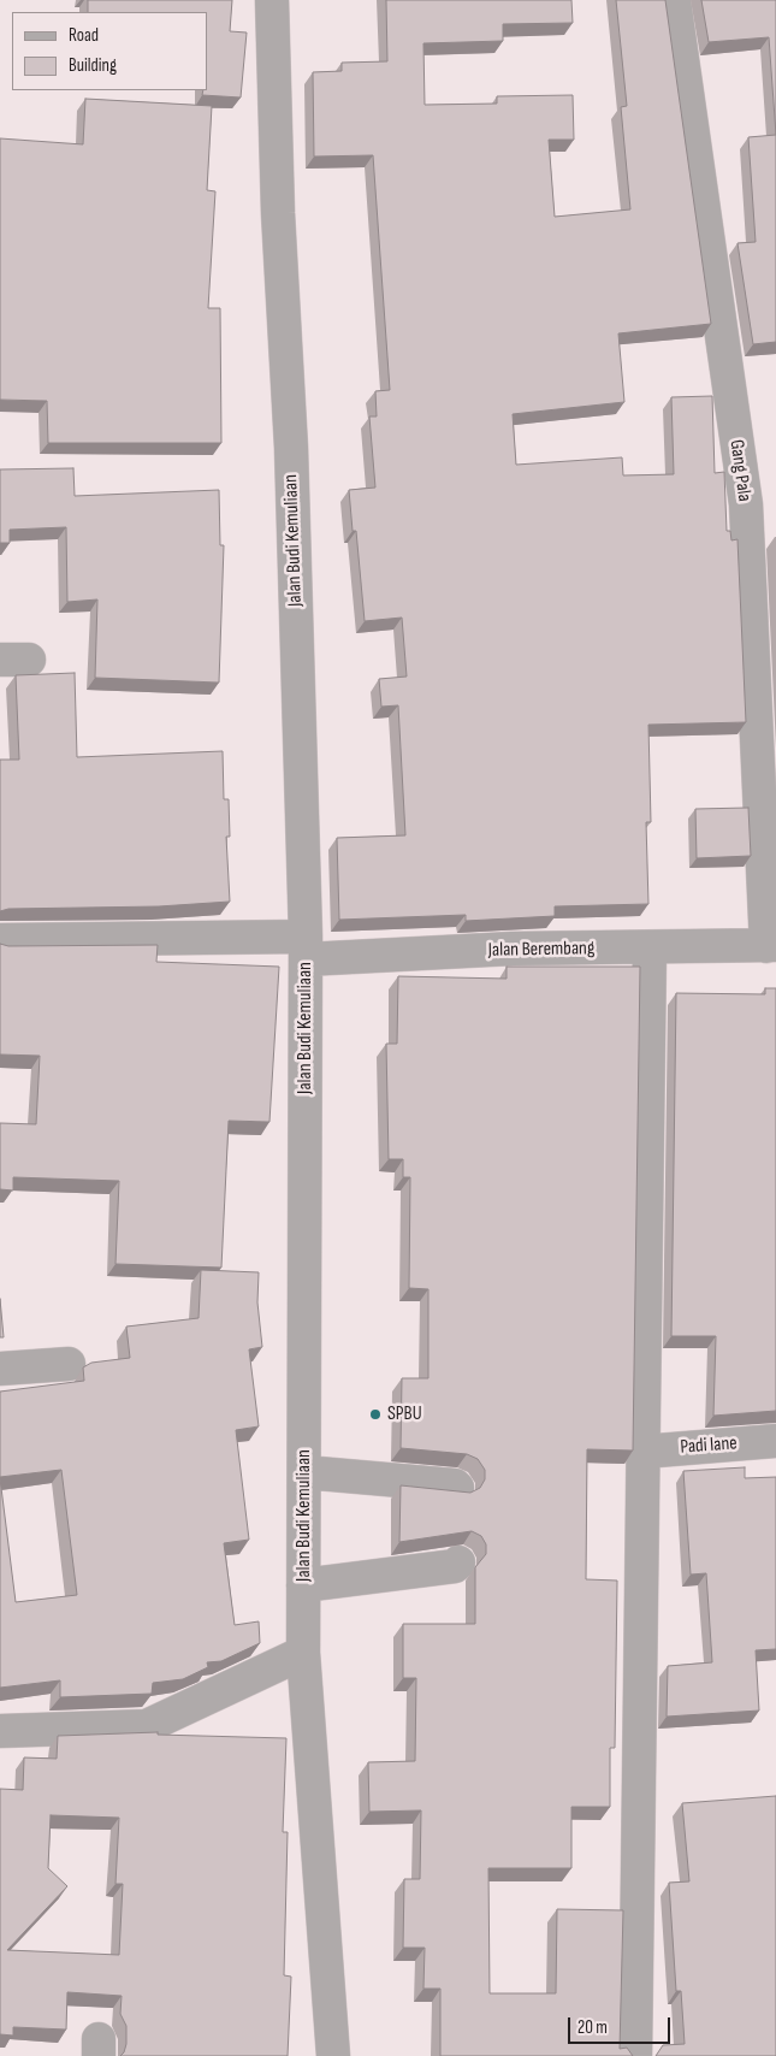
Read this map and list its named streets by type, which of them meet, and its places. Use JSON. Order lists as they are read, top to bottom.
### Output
{
  "streets": {
    "street": [
      "Gang Pala",
      "Jalan Budi Kemuliaan",
      "Jalan Berembang",
      "Padi lane"
    ]
  },
  "crossings": [
    ["Gang Pala", "Jalan Berembang"],
    ["Jalan Budi Kemuliaan", "Jalan Berembang"]
  ],
  "places": ["SPBU"],
  "legend": ["Road", "Building"],
  "scale_bar": "20 m"
}
